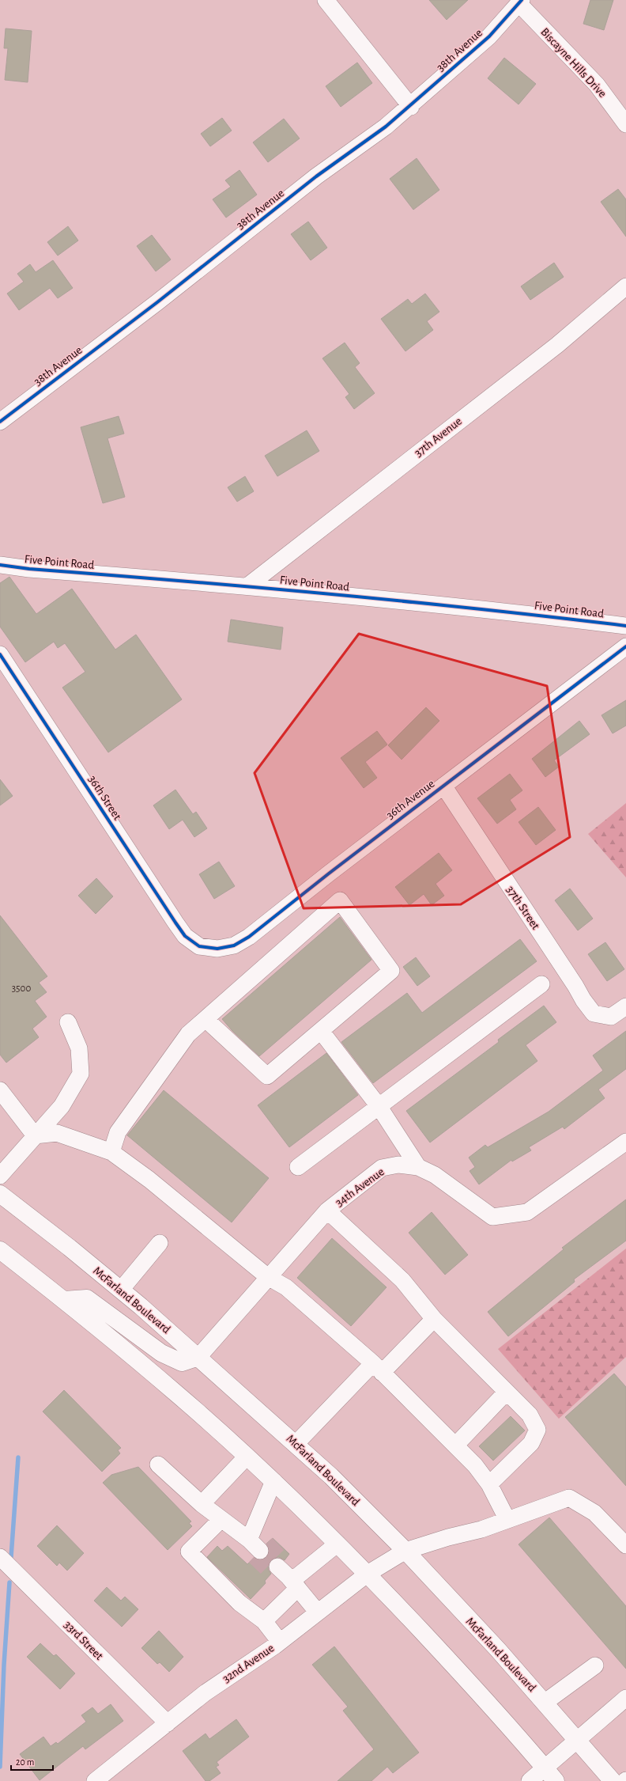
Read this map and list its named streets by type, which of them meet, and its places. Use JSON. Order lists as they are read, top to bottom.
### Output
{
  "streets": {
    "highway": ["McFarland Boulevard"],
    "street": [
      "38th Avenue",
      "Biscayne Hills Drive",
      "37th Avenue",
      "Five Point Road",
      "36th Street",
      "36th Avenue",
      "37th Street",
      "34th Avenue",
      "33rd Street",
      "32nd Avenue"
    ]
  },
  "crossings": [
    ["38th Avenue", "Biscayne Hills Drive"],
    ["37th Avenue", "Five Point Road"],
    ["36th Street", "36th Avenue"],
    ["36th Avenue", "37th Street"],
    ["34th Avenue", "McFarland Boulevard"],
    ["McFarland Boulevard", "32nd Avenue"],
    ["33rd Street", "32nd Avenue"]
  ],
  "house_numbers": ["3500"],
  "scale_bar": "20 m"
}
